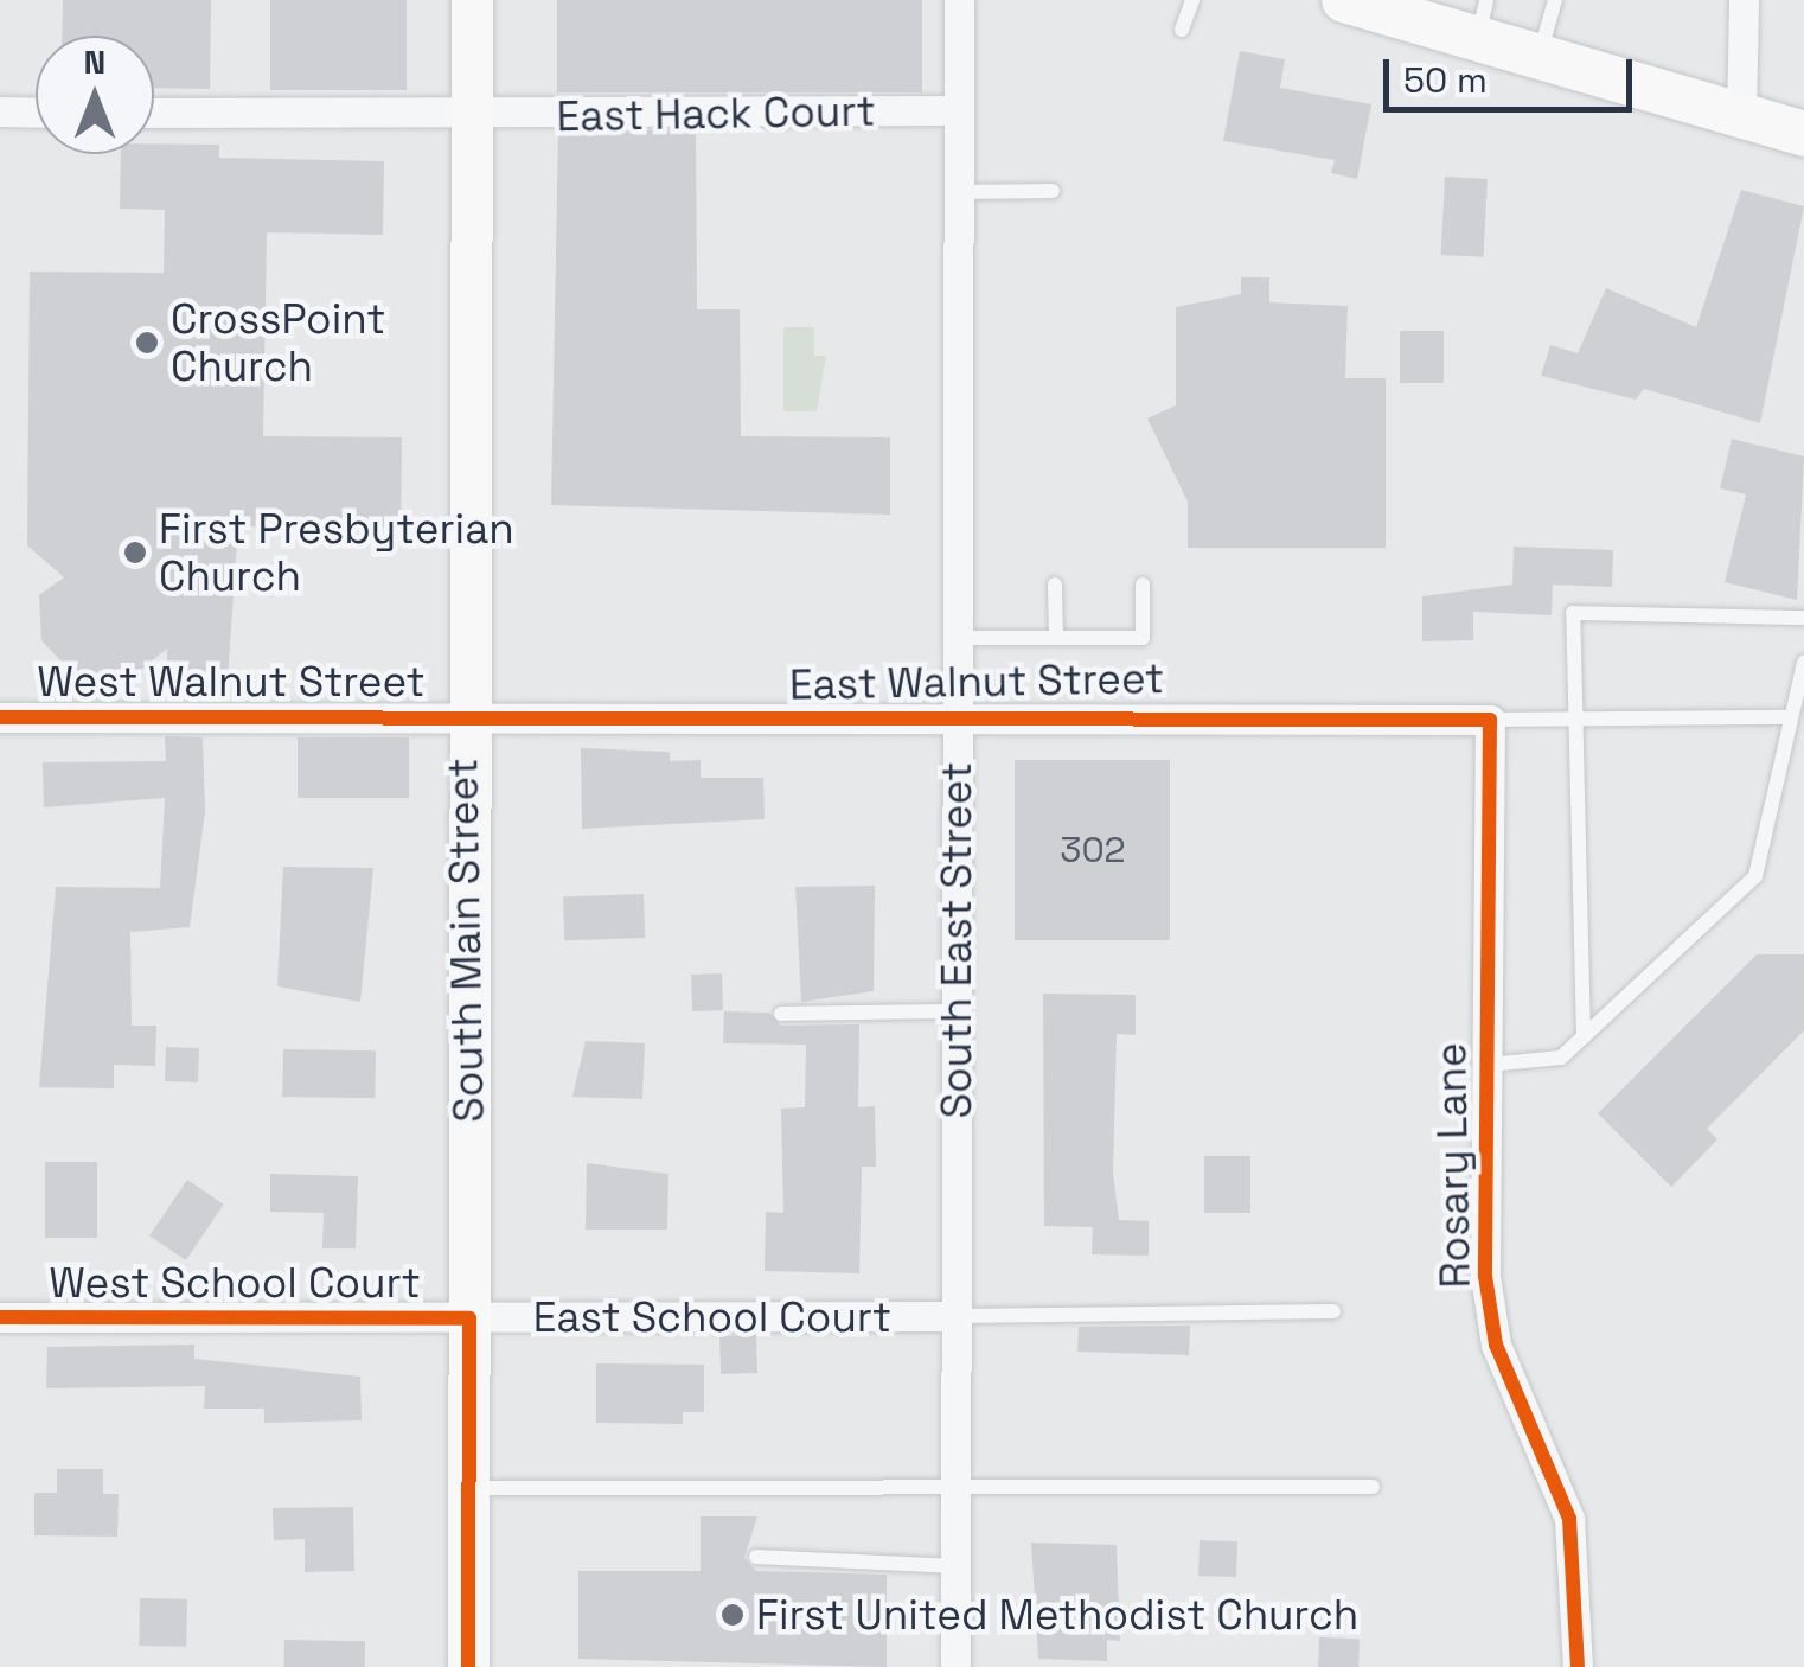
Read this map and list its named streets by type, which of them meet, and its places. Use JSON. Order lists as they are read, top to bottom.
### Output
{
  "streets": {
    "street": [
      "East Hack Court",
      "West Walnut Street",
      "East Walnut Street",
      "South Main Street",
      "South East Street",
      "Rosary Lane",
      "West School Court",
      "East School Court"
    ]
  },
  "crossings": [
    ["East Hack Court", "South Main Street"],
    ["East Hack Court", "South East Street"],
    ["West Walnut Street", "East Walnut Street"],
    ["West Walnut Street", "South Main Street"],
    ["East Walnut Street", "South Main Street"],
    ["East Walnut Street", "South East Street"],
    ["East Walnut Street", "Rosary Lane"],
    ["South Main Street", "West School Court"],
    ["South Main Street", "East School Court"],
    ["South East Street", "East School Court"],
    ["West School Court", "East School Court"]
  ],
  "places": ["CrossPoint Church", "First Presbyterian Church", "First United Methodist Church"],
  "house_numbers": ["302"],
  "scale_bar": "50 m",
  "north": "top"
}
